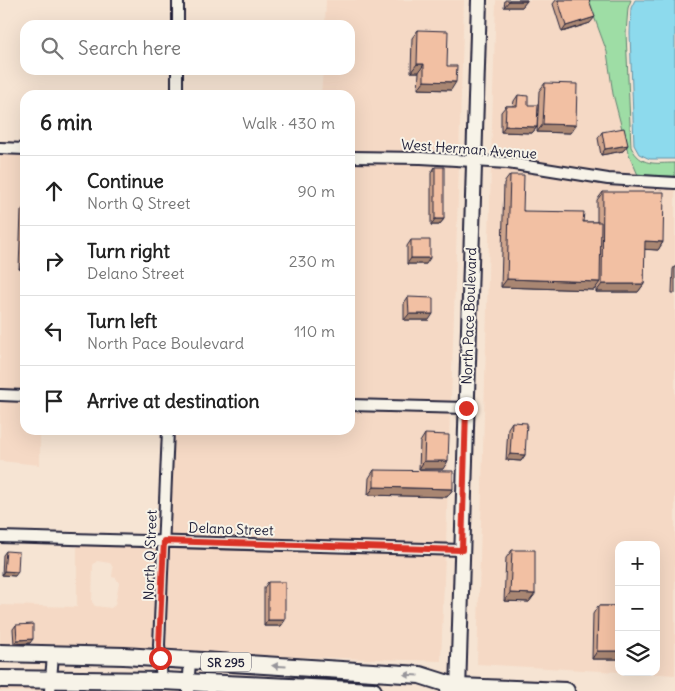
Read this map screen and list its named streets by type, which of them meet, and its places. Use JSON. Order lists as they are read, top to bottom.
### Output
{
  "streets": {
    "main road": ["North Pace Boulevard", "SR 295"],
    "street": ["West Herman Avenue", "Delano Street", "North Q Street"]
  },
  "crossings": [
    ["West Herman Avenue", "North Pace Boulevard"],
    ["North Pace Boulevard", "Delano Street"],
    ["North Pace Boulevard", "SR 295"],
    ["Delano Street", "North Q Street"],
    ["North Q Street", "SR 295"]
  ],
  "page": {
    "search": "Search here",
    "heading": ["6 min", "Walk · 430 m"],
    "list": [
      ["Continue", "North Q Street", "90 m"],
      ["Turn right", "Delano Street", "230 m"],
      ["Turn left", "North Pace Boulevard", "110 m"],
      "Arrive at destination"
    ],
    "map_buttons": ["+", "−"]
  }
}
